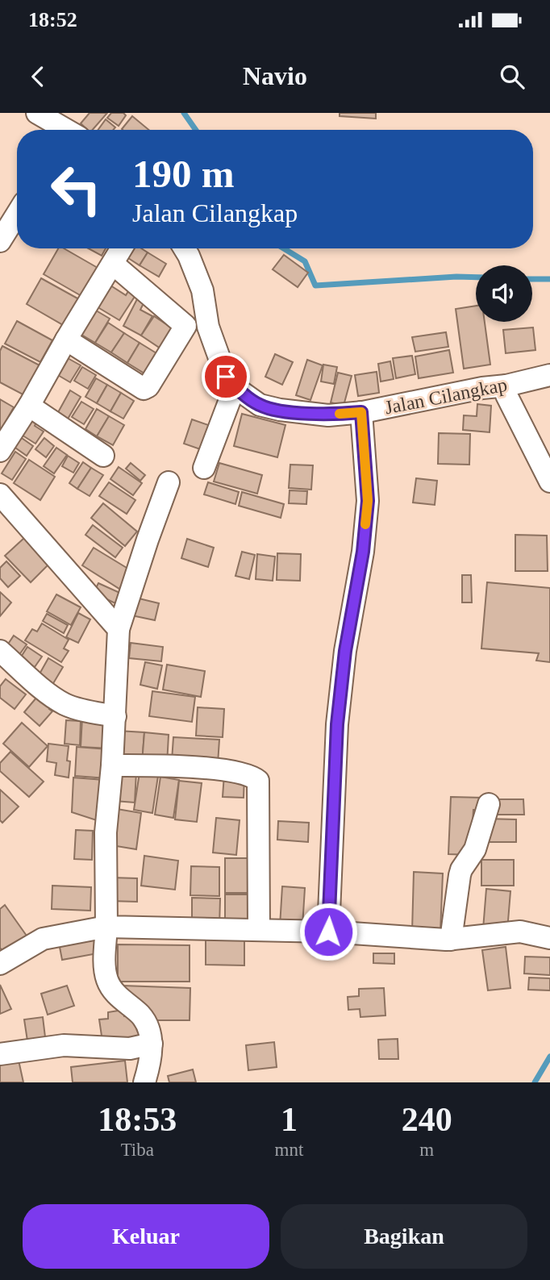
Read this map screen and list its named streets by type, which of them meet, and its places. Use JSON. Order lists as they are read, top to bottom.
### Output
{
  "streets": {
    "street": ["Jalan Cilangkap"]
  },
  "page": {
    "status": "18:52",
    "header": "Navio",
    "turn": ["190 m", "Jalan Cilangkap"],
    "eta": [
      "18:53",
      "Tiba",
      "1",
      "mnt",
      "240",
      "m"
    ],
    "buttons": ["Keluar", "Bagikan"]
  }
}
